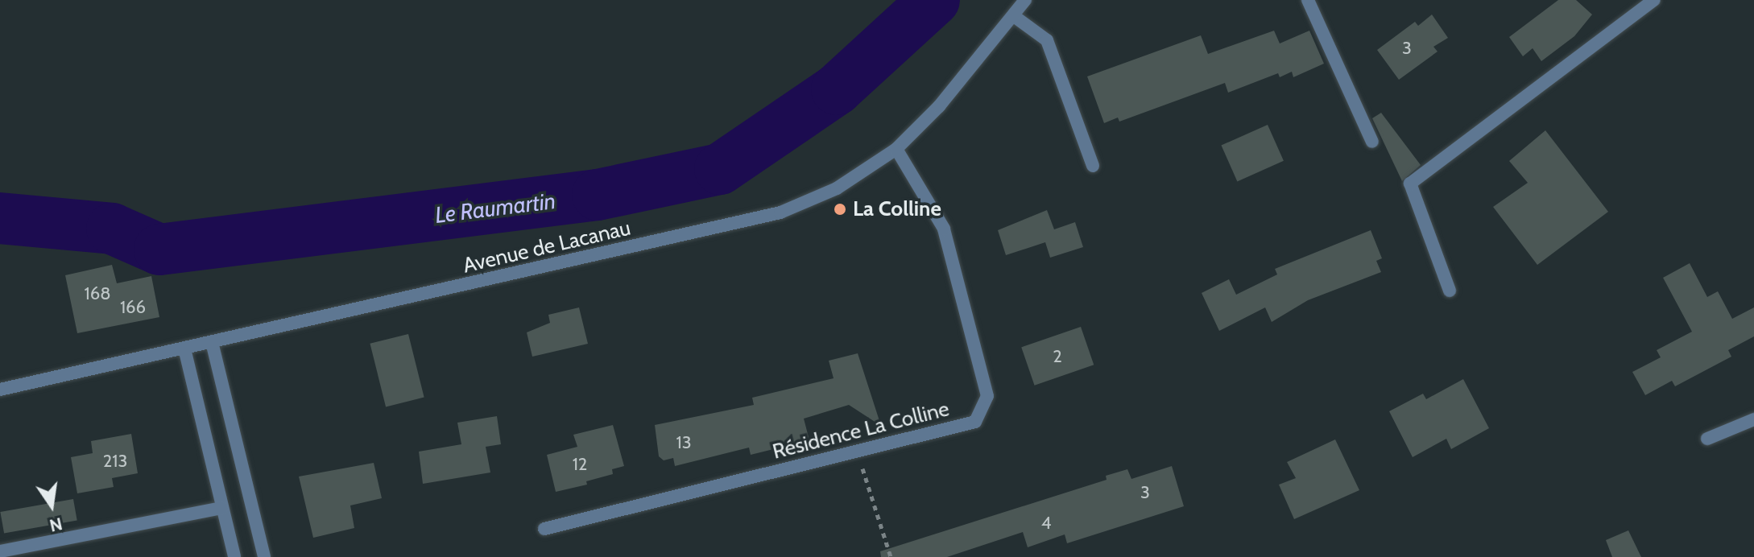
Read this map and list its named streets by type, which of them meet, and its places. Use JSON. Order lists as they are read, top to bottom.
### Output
{
  "streets": {
    "street": ["Avenue de Lacanau", "Résidence La Colline"]
  },
  "crossings": [
    ["Avenue de Lacanau", "Résidence La Colline"]
  ],
  "water": ["Le Raumartin"],
  "places": ["La Colline"],
  "house_numbers": [
    "3",
    "168",
    "166",
    "2",
    "13",
    "213",
    "12",
    "3",
    "4"
  ],
  "north": "bottom"
}
